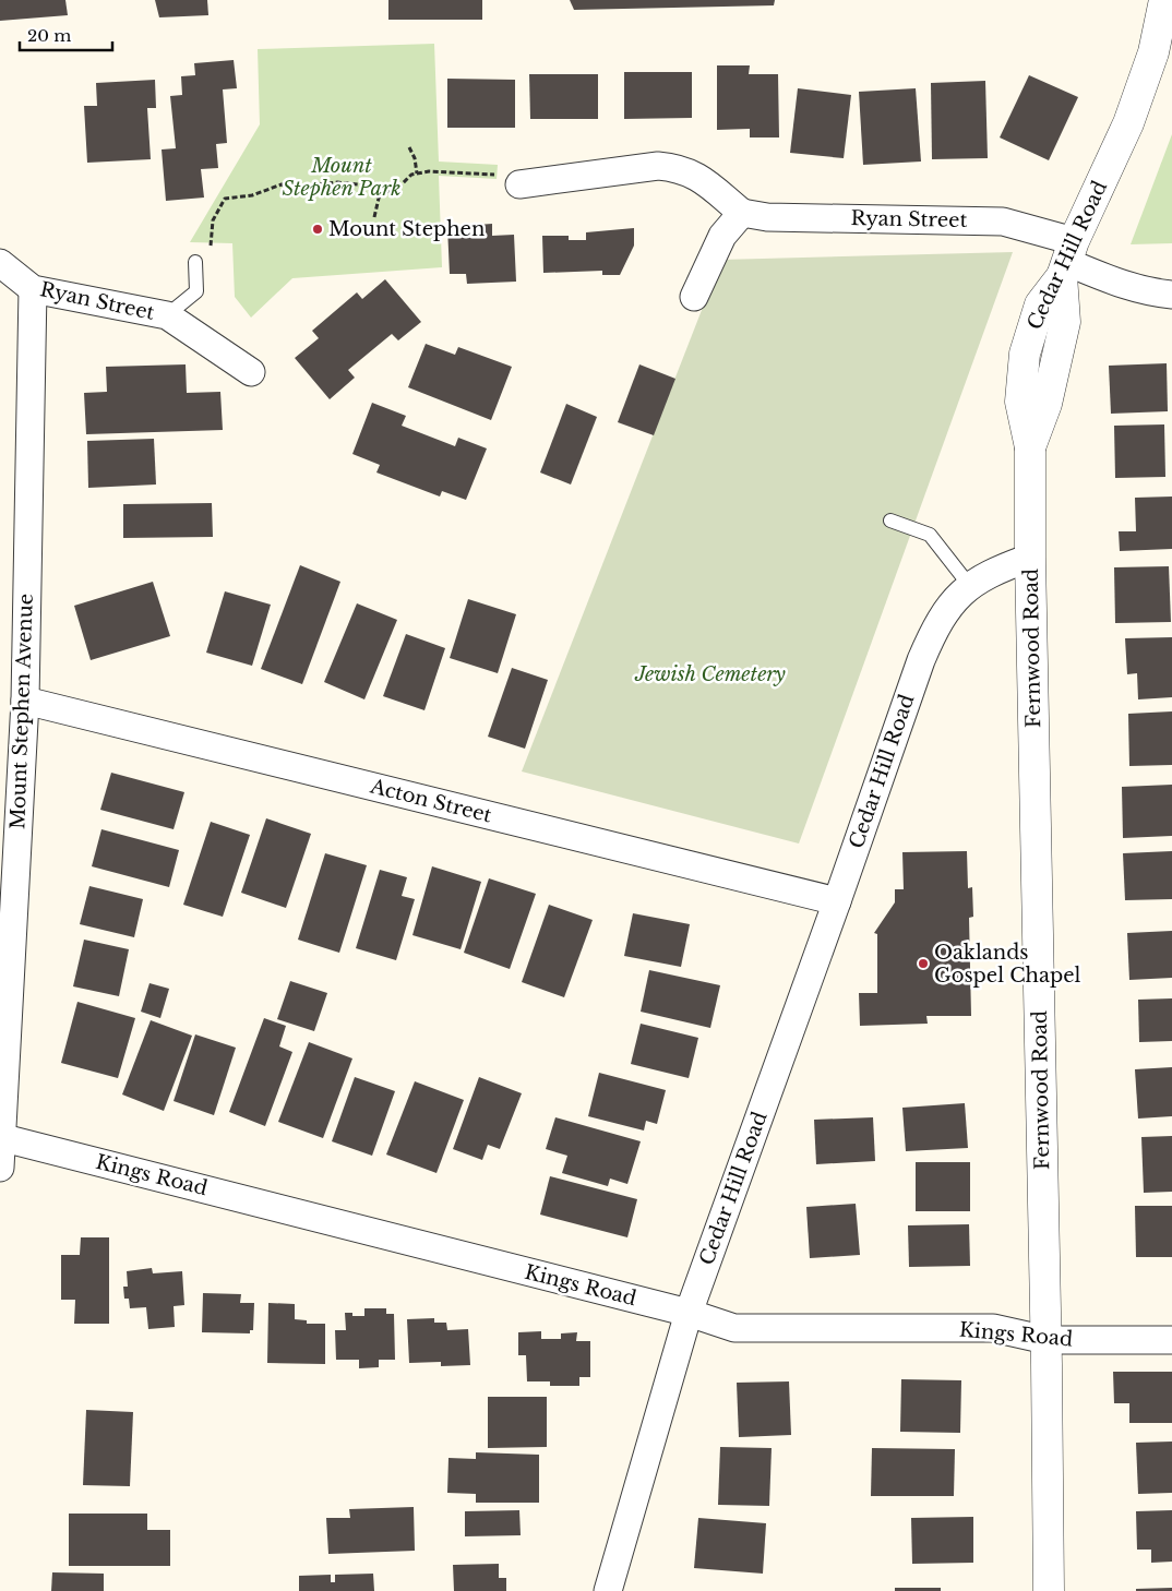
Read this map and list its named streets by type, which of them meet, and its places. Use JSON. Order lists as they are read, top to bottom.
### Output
{
  "streets": {
    "street": [
      "Ryan Street",
      "Cedar Hill Road",
      "Fernwood Road",
      "Mount Stephen Avenue",
      "Acton Street",
      "Kings Road"
    ]
  },
  "crossings": [
    ["Ryan Street", "Cedar Hill Road"],
    ["Ryan Street", "Mount Stephen Avenue"],
    ["Cedar Hill Road", "Fernwood Road"],
    ["Cedar Hill Road", "Acton Street"],
    ["Cedar Hill Road", "Kings Road"],
    ["Fernwood Road", "Kings Road"],
    ["Mount Stephen Avenue", "Acton Street"],
    ["Mount Stephen Avenue", "Kings Road"]
  ],
  "parks": ["Mount Stephen Park", "Jewish Cemetery"],
  "places": ["Mount Stephen", "Oaklands Gospel Chapel"],
  "scale_bar": "20 m"
}
